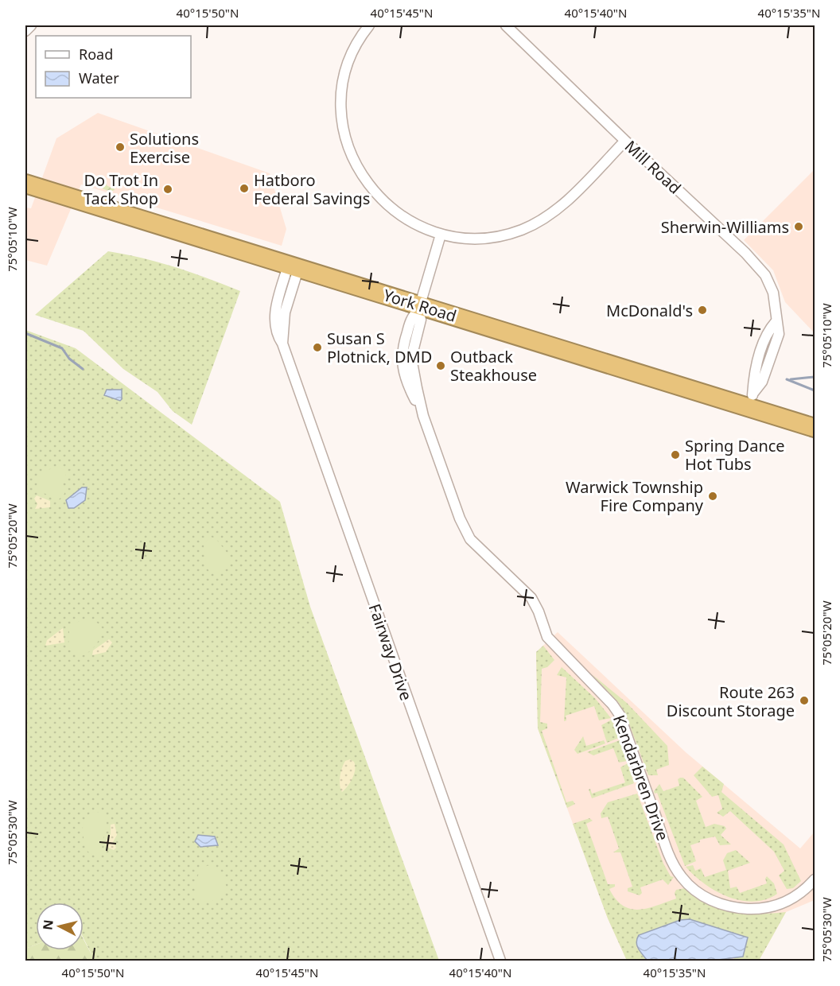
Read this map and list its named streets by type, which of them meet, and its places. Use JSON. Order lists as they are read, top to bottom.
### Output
{
  "streets": {
    "highway": ["York Road"],
    "street": ["Mill Road", "Fairway Drive", "Kendarbren Drive"]
  },
  "crossings": [
    ["Mill Road", "York Road"],
    ["York Road", "Fairway Drive"],
    ["York Road", "Kendarbren Drive"]
  ],
  "places": [
    "Solutions Exercise",
    "Hatboro Federal Savings",
    "Do Trot In Tack Shop",
    "Sherwin-Williams",
    "McDonald's",
    "Susan S Plotnick, DMD",
    "Outback Steakhouse",
    "Spring Dance Hot Tubs",
    "Warwick Township Fire Company",
    "Route 263 Discount Storage"
  ],
  "legend": ["Road", "Water"],
  "north": "left",
  "coordinates": [
    "40°15'50\"N",
    "40°15'45\"N",
    "40°15'40\"N",
    "40°15'35\"N",
    "75°05'10\"W",
    "75°05'20\"W",
    "75°05'30\"W"
  ]
}
